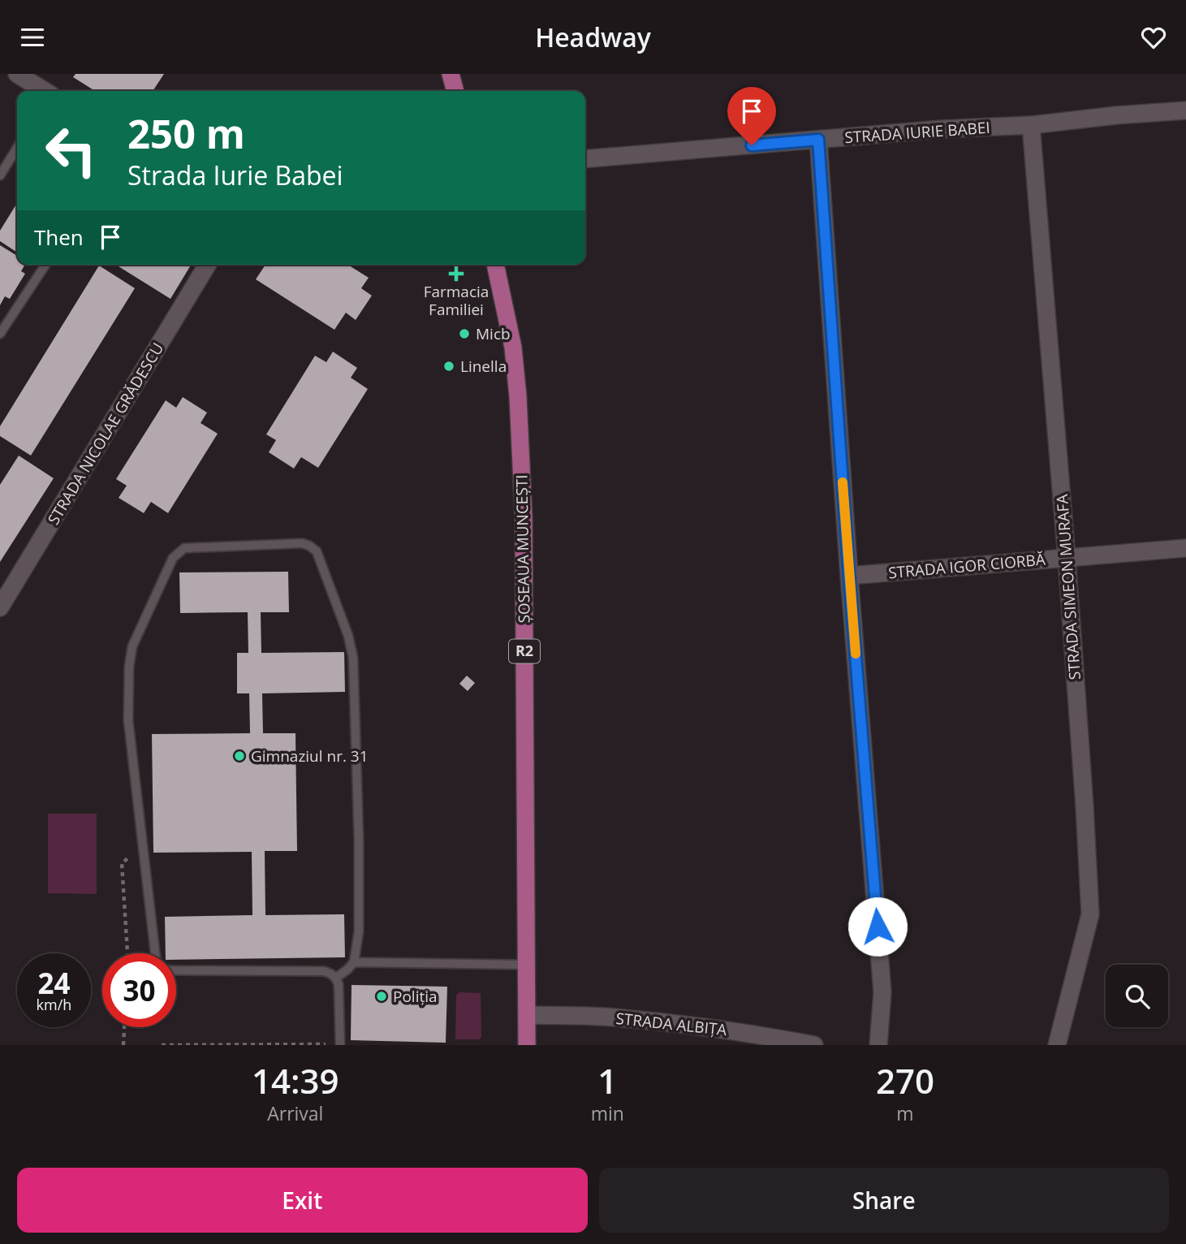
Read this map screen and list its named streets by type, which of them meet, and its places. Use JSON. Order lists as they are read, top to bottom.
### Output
{
  "streets": {
    "main road": ["ȘOSEAUA MUNCEȘTI", "R2"],
    "street": [
      "STRADA IURIE BABEI",
      "STRADA NICOLAE GRĂDESCU",
      "STRADA IGOR CIORBĂ",
      "STRADA SIMEON MURAFA",
      "STRADA ALBIȚA"
    ]
  },
  "crossings": [
    ["STRADA IURIE BABEI", "STRADA SIMEON MURAFA"],
    ["ȘOSEAUA MUNCEȘTI", "STRADA ALBIȚA"],
    ["STRADA IGOR CIORBĂ", "STRADA SIMEON MURAFA"]
  ],
  "places": {
    "health": ["Farmacia Familiei"],
    "other": [
      "Micb",
      "Linella",
      "Gimnaziul nr. 31",
      "Poliția"
    ]
  },
  "page": {
    "header": "Headway",
    "turn": ["250 m", "Strada Iurie Babei"],
    "then": "Then",
    "speed": "24 km/h",
    "limit": "30",
    "eta": [
      "14:39",
      "Arrival",
      "1",
      "min",
      "270",
      "m"
    ],
    "buttons": ["Exit", "Share"]
  }
}
